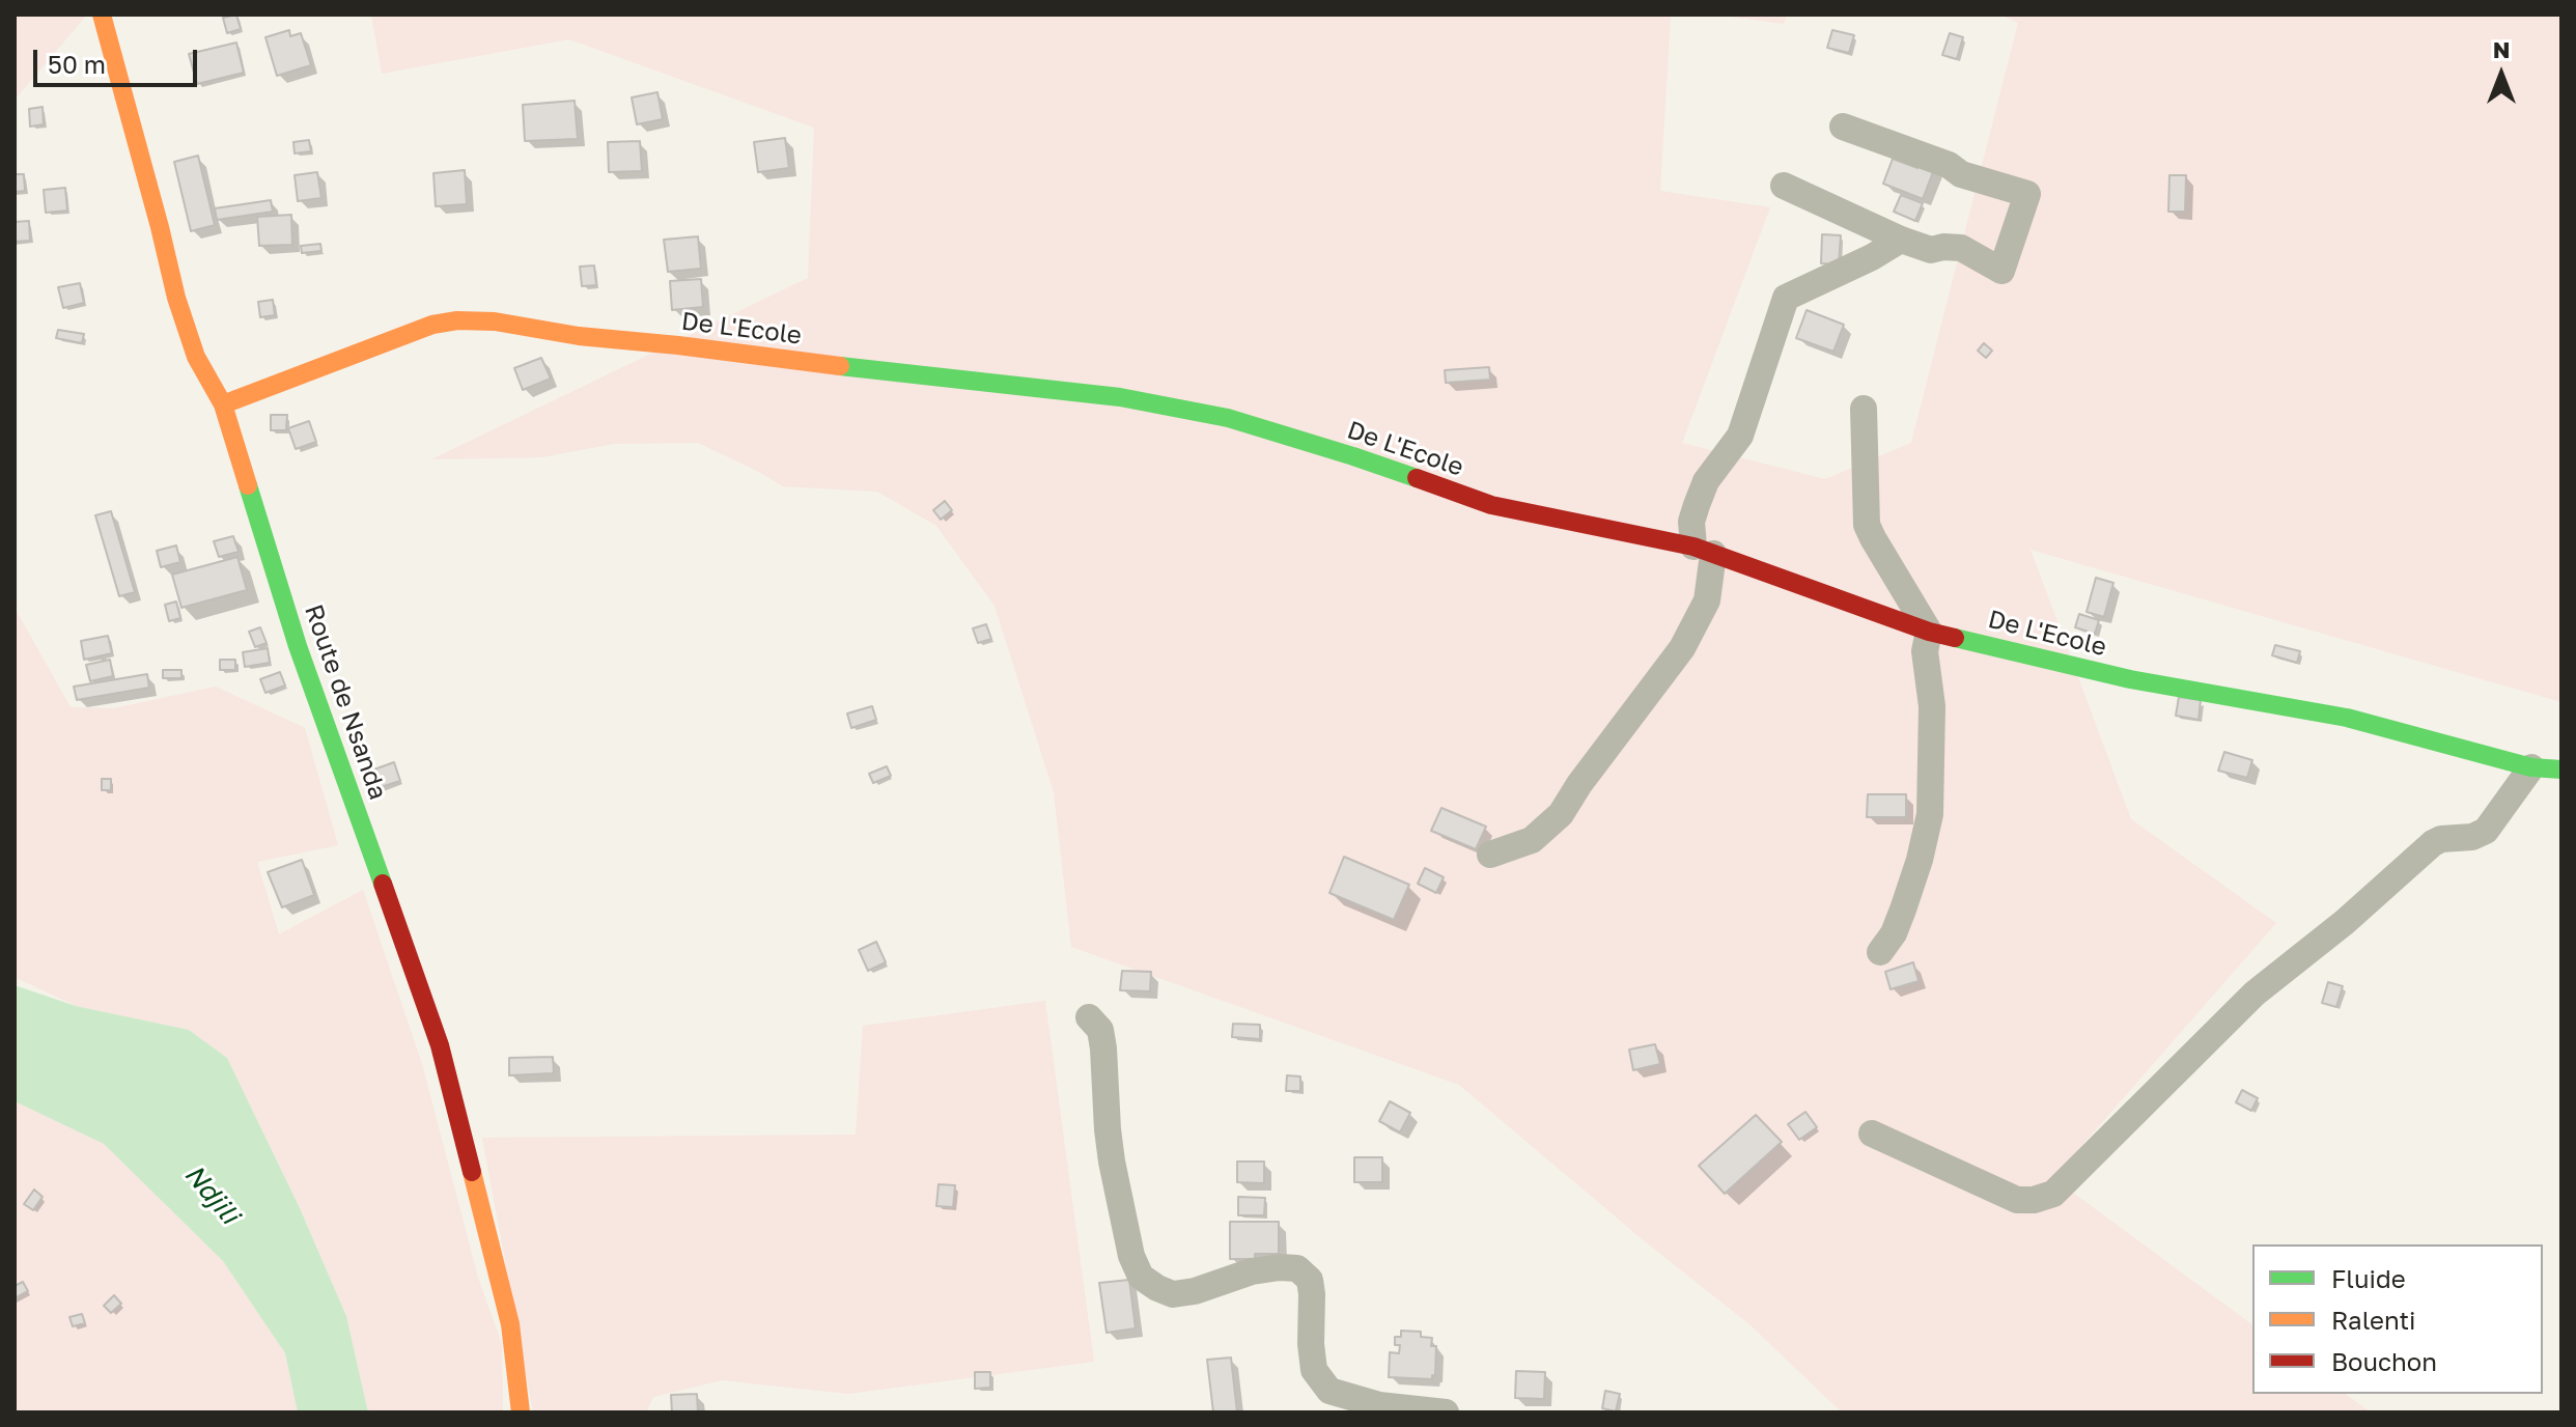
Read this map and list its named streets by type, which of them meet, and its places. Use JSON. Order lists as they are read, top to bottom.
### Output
{
  "streets": {
    "street": ["De L'Ecole", "Route de Nsanda"]
  },
  "crossings": [
    ["De L'Ecole", "Route de Nsanda"]
  ],
  "water": ["Ndjili"],
  "legend": ["Fluide", "Ralenti", "Bouchon"],
  "scale_bar": "50 m",
  "north": "top"
}
